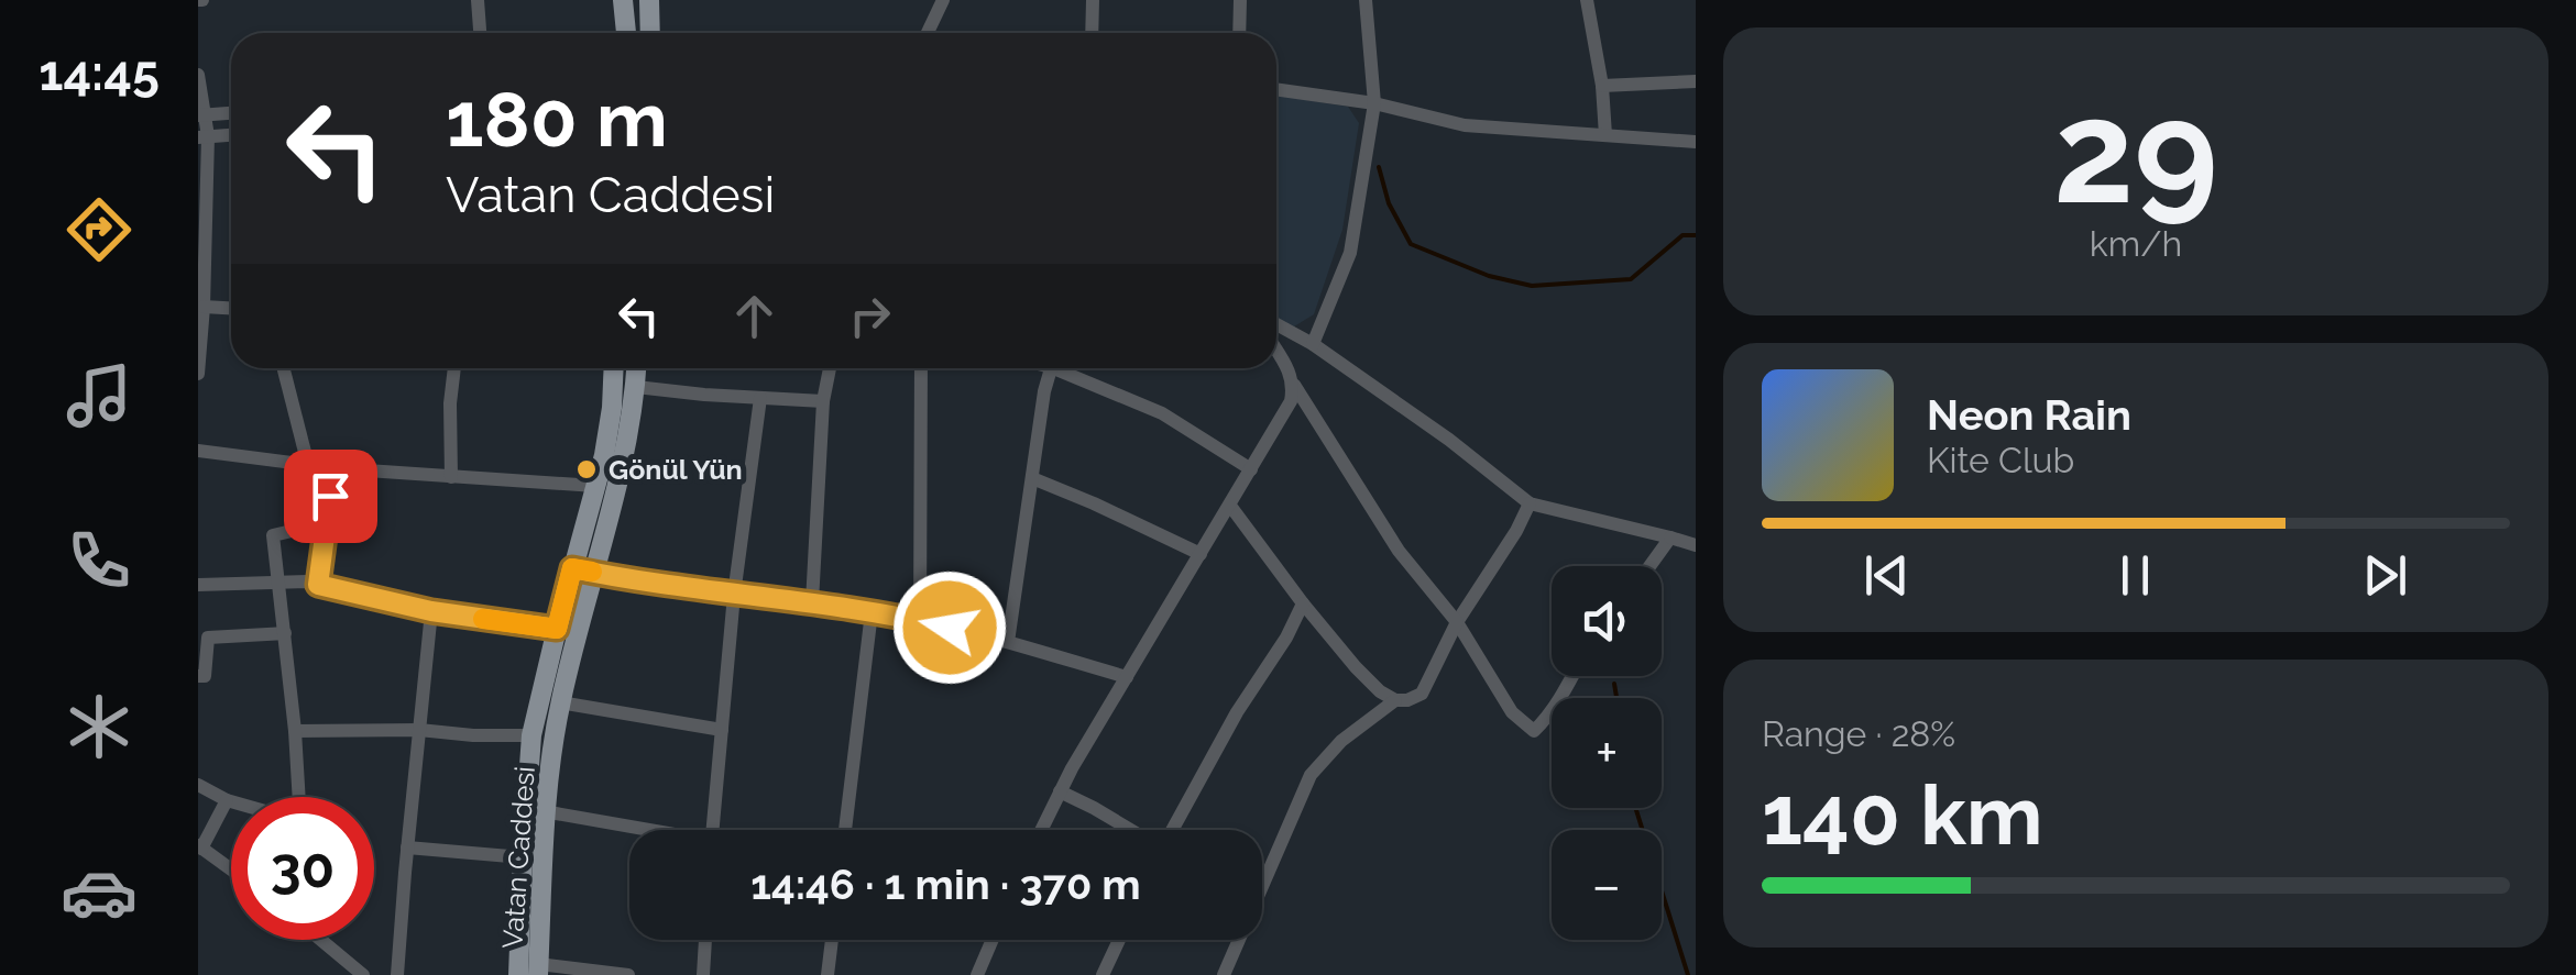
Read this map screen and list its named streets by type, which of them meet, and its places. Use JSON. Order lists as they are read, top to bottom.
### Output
{
  "streets": {
    "main road": ["Vatan Caddesi"]
  },
  "places": ["Gönül Yün"],
  "page": {
    "tabs": "14:45",
    "tile": [
      ["29", "km/h"],
      ["Range · 28%", "140 km"]
    ],
    "turn": ["180 m", "Vatan Caddesi"],
    "song": ["Neon Rain", "Kite Club"],
    "map_buttons": ["+", "−"],
    "limit": "30",
    "trip": "14:46 · 1 min · 370 m"
  }
}
